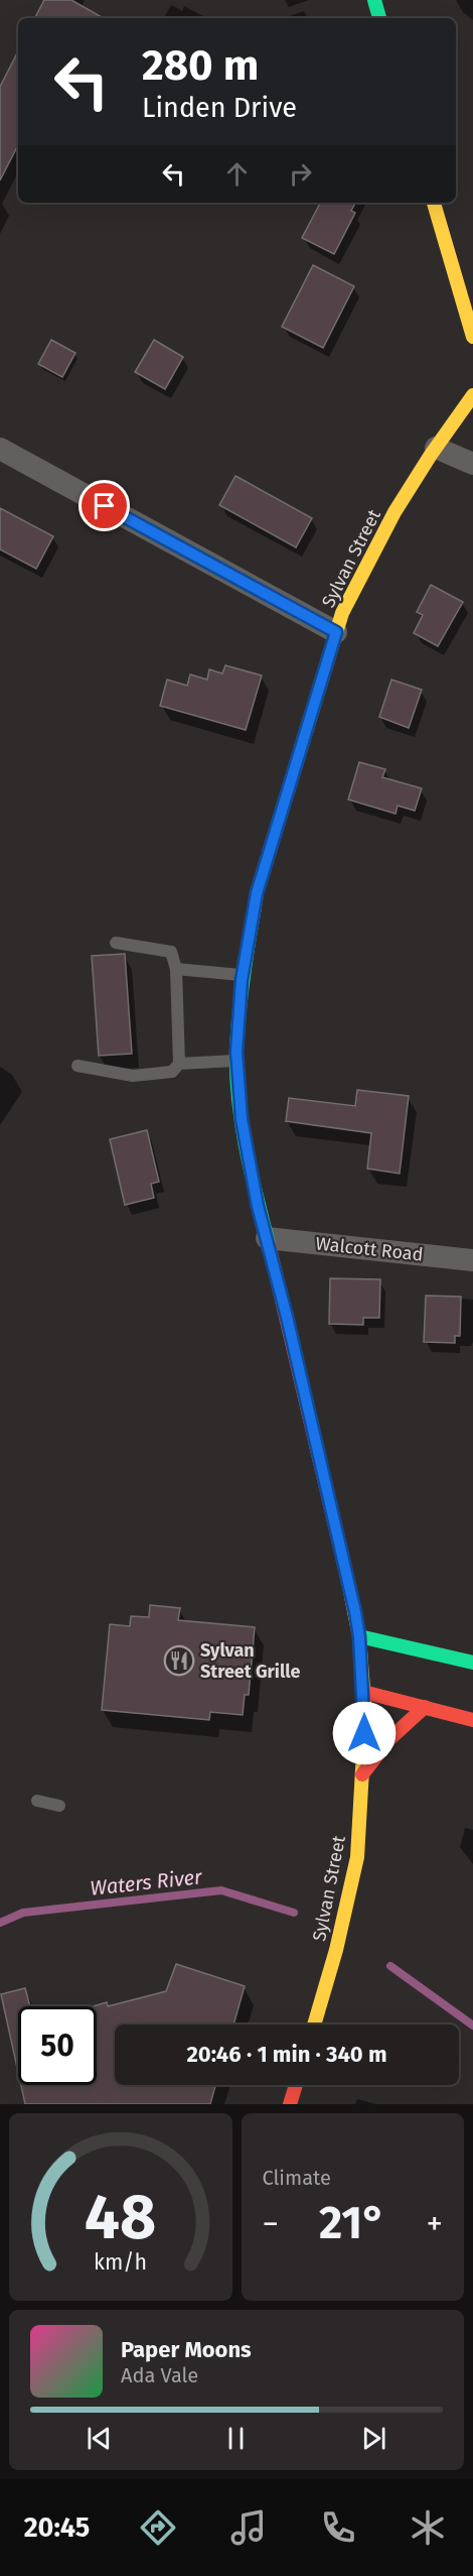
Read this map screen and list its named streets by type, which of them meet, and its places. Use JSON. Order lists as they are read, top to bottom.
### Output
{
  "streets": {
    "main road": ["Sylvan Street"],
    "street": ["Walcott Road"]
  },
  "crossings": [
    ["Sylvan Street", "Walcott Road"]
  ],
  "water": ["Waters River"],
  "places": {
    "restaurant": ["Sylvan Street Grille"]
  },
  "page": {
    "turn": ["280 m", "Linden Drive"],
    "limit": "50",
    "trip": "20:46 · 1 min · 340 m",
    "tile": "Climate",
    "heat": ["−", "21°", "+"],
    "song": ["Paper Moons", "Ada Vale"],
    "tabs": "20:45",
    "gauge": ["48", "km/h"]
  }
}
